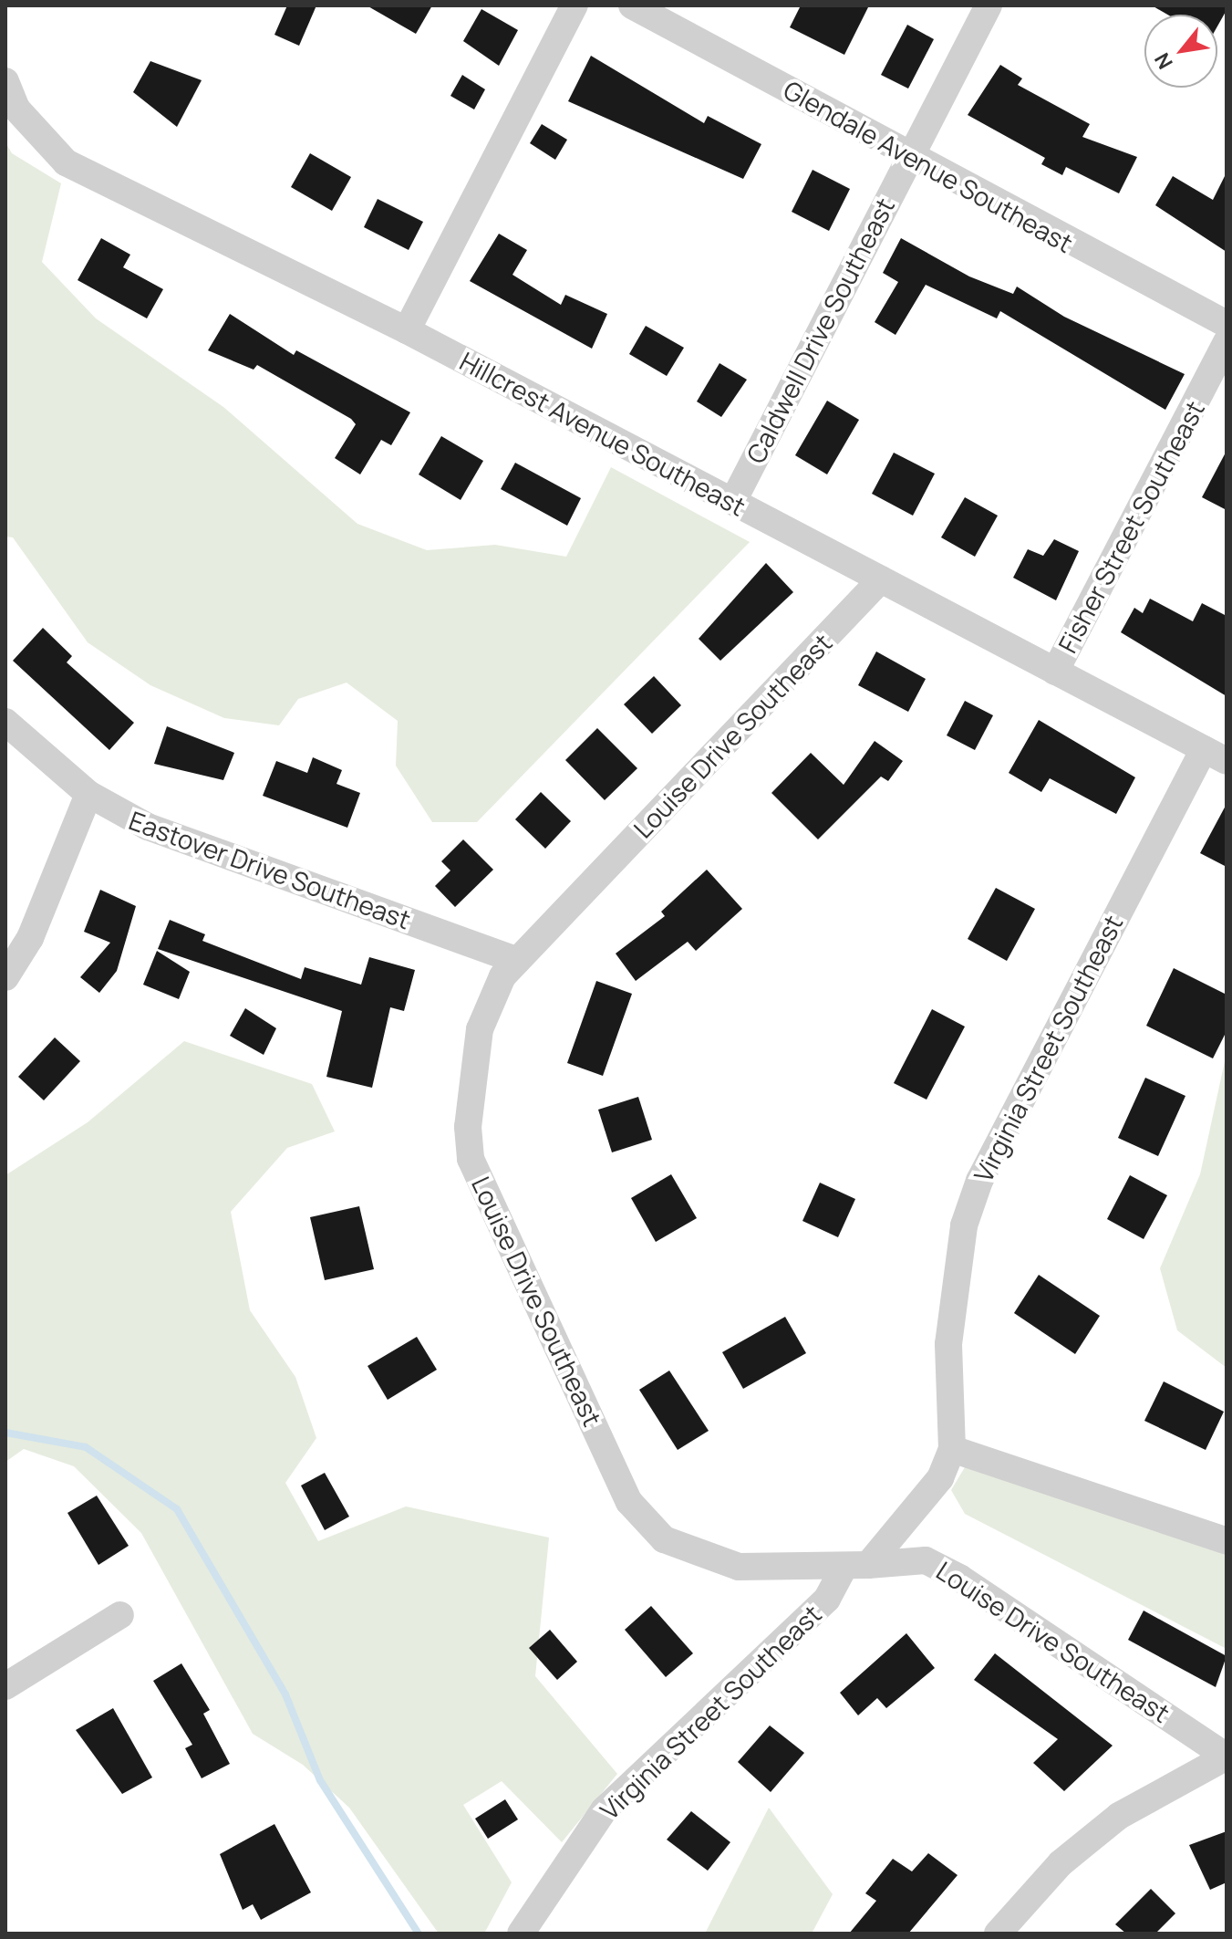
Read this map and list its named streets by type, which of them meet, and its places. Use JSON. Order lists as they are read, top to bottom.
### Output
{
  "streets": {
    "street": [
      "Glendale Avenue Southeast",
      "Caldwell Drive Southeast",
      "Hillcrest Avenue Southeast",
      "Fisher Street Southeast",
      "Louise Drive Southeast",
      "Eastover Drive Southeast",
      "Virginia Street Southeast"
    ]
  },
  "crossings": [
    ["Glendale Avenue Southeast", "Caldwell Drive Southeast"],
    ["Caldwell Drive Southeast", "Hillcrest Avenue Southeast"],
    ["Hillcrest Avenue Southeast", "Fisher Street Southeast"],
    ["Hillcrest Avenue Southeast", "Louise Drive Southeast"],
    ["Hillcrest Avenue Southeast", "Virginia Street Southeast"],
    ["Louise Drive Southeast", "Eastover Drive Southeast"],
    ["Louise Drive Southeast", "Virginia Street Southeast"]
  ],
  "north": "bottom left"
}
